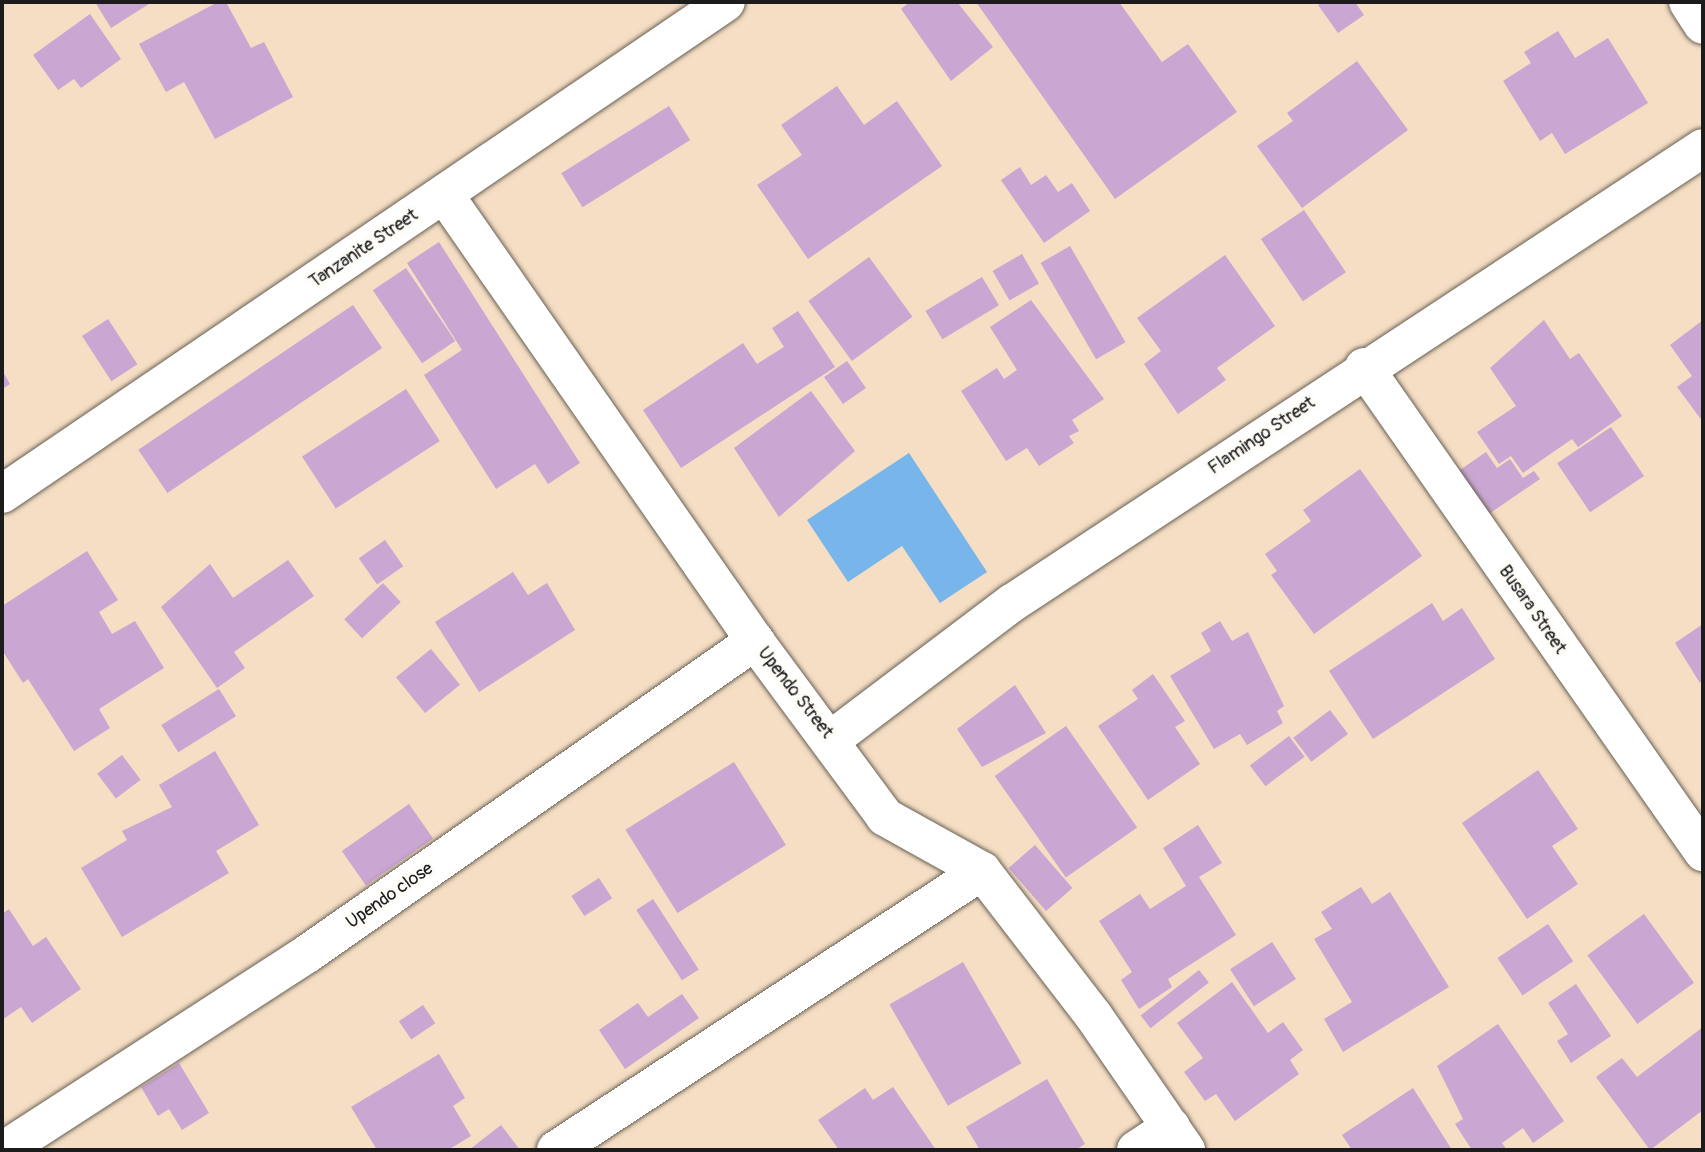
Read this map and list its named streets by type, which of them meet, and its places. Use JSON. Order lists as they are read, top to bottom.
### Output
{
  "streets": {
    "street": [
      "Tanzanite Street",
      "Flamingo Street",
      "Busara Street",
      "Upendo Street",
      "Upendo close"
    ]
  },
  "crossings": [
    ["Tanzanite Street", "Upendo Street"],
    ["Flamingo Street", "Busara Street"],
    ["Flamingo Street", "Upendo Street"],
    ["Upendo Street", "Upendo close"]
  ]
}
